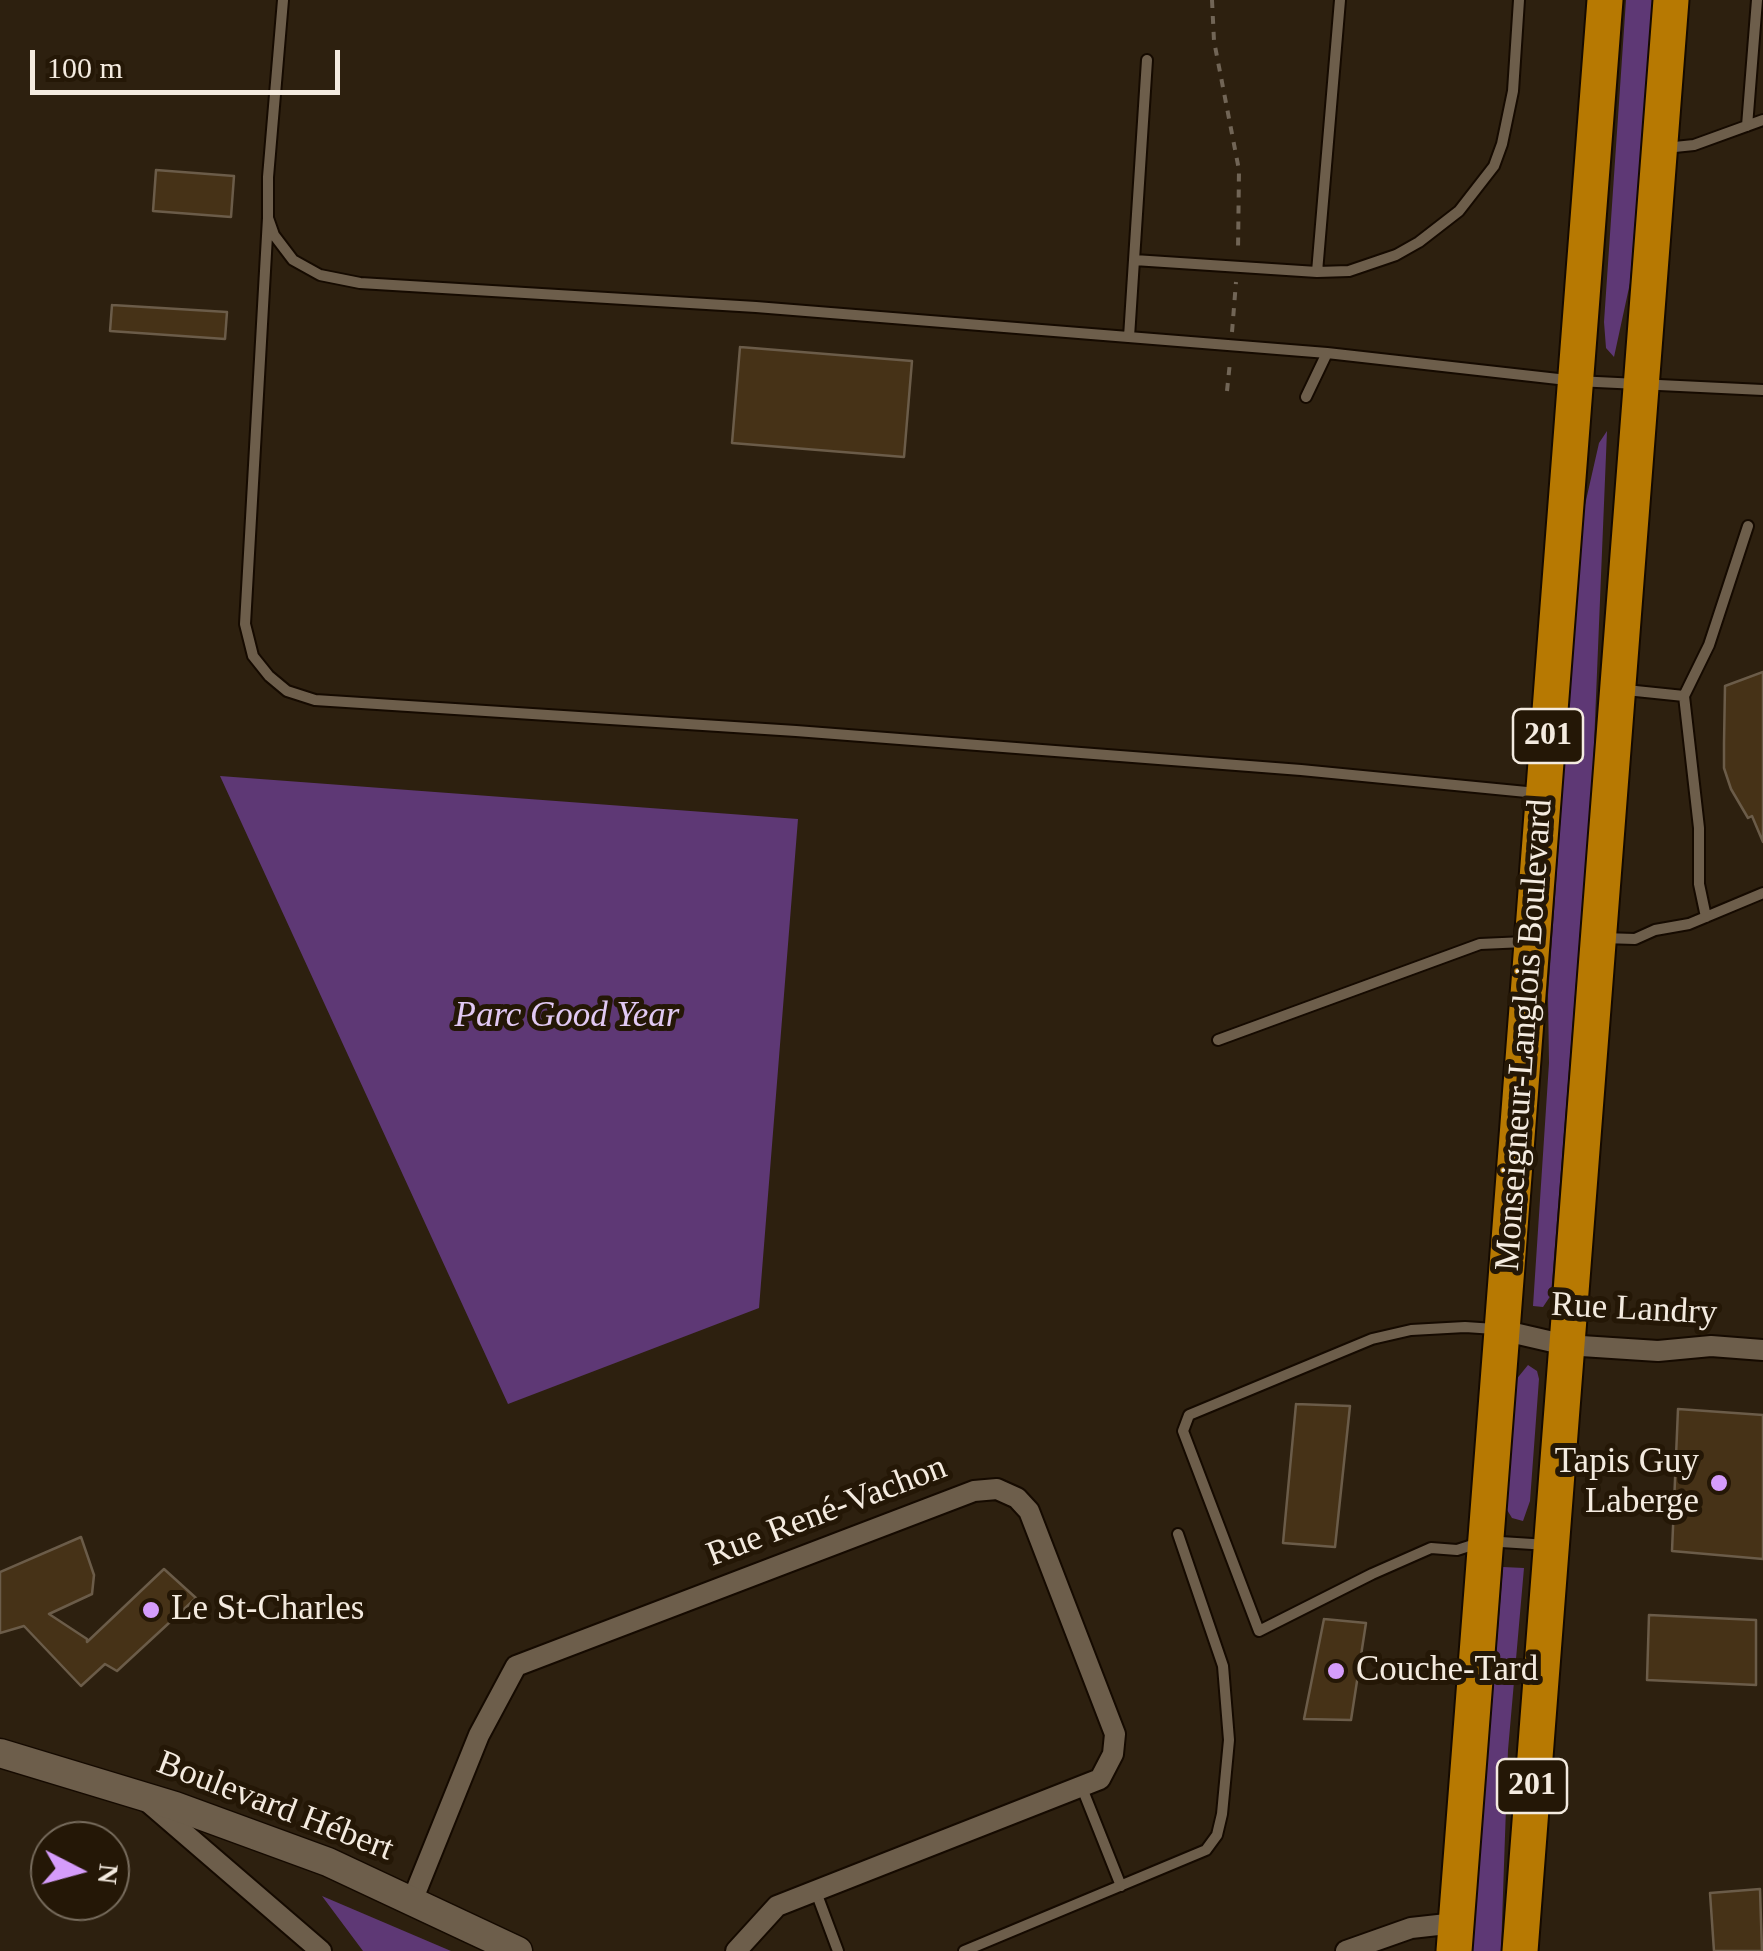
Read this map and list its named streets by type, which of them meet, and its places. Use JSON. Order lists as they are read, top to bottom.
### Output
{
  "streets": {
    "highway": ["201", "Monseigneur-Langlois Boulevard"],
    "main road": ["Boulevard Hébert"],
    "street": ["Rue Landry", "Rue René-Vachon"]
  },
  "crossings": [
    ["Monseigneur-Langlois Boulevard", "Rue Landry"],
    ["Rue René-Vachon", "Boulevard Hébert"]
  ],
  "parks": ["Parc Good Year"],
  "places": ["Tapis Guy Laberge", "Le St-Charles", "Couche-Tard"],
  "scale_bar": "100 m",
  "north": "right"
}
